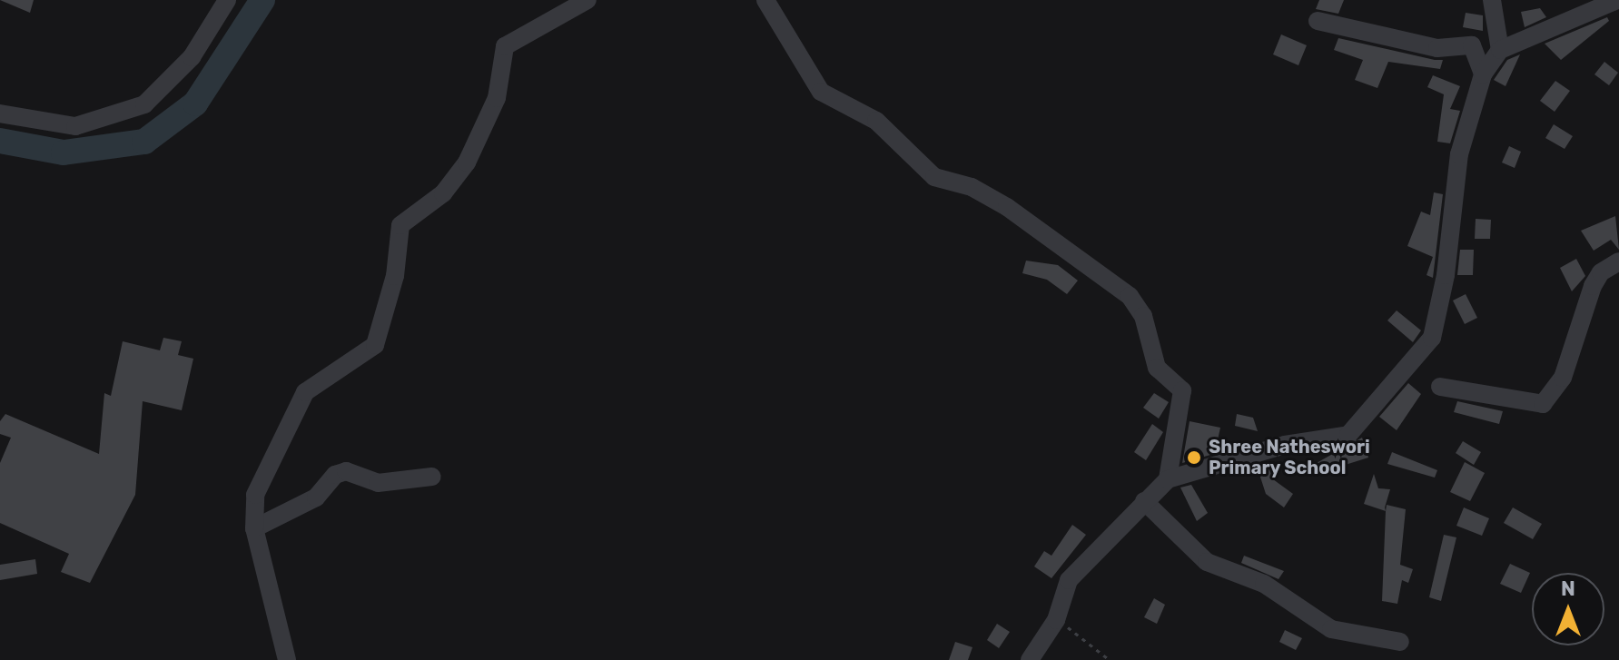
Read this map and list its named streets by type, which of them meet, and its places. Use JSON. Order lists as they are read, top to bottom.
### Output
{
  "places": ["Shree Natheswori Primary School"],
  "north": "top"
}
